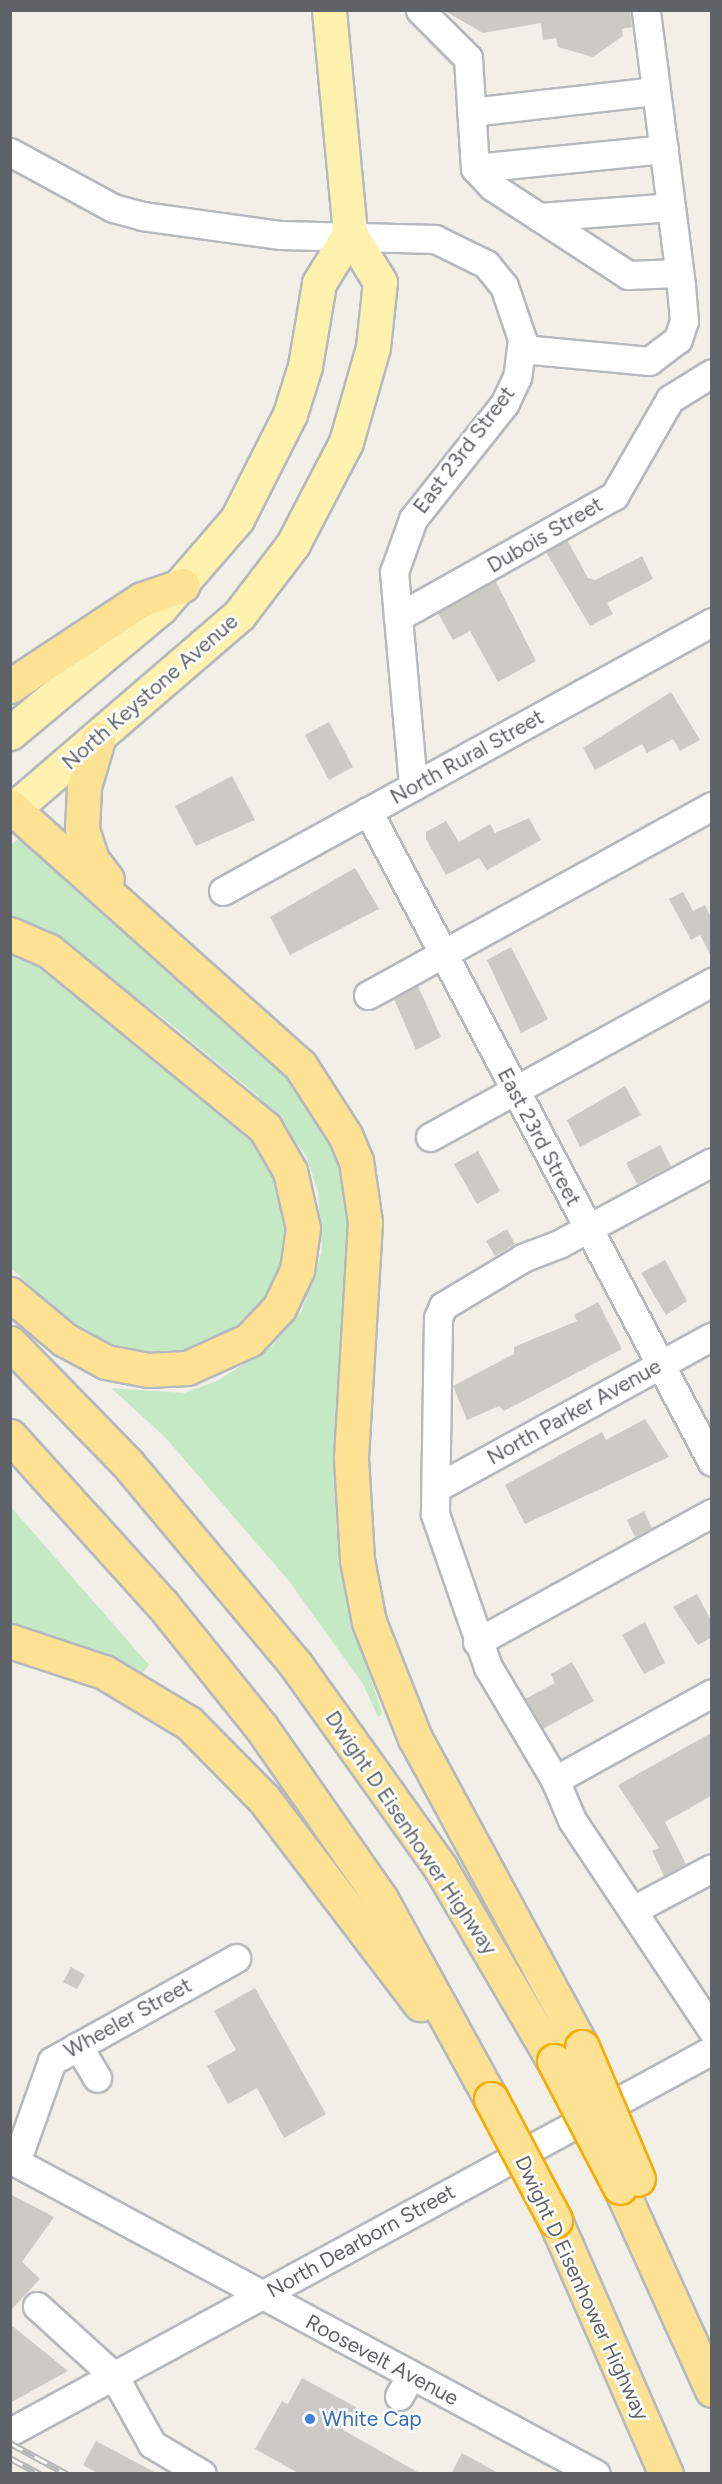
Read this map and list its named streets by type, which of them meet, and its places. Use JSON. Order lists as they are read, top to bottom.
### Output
{
  "streets": {
    "highway": ["Dwight D Eisenhower Highway"],
    "main road": ["North Keystone Avenue"],
    "street": [
      "East 23rd Street",
      "Dubois Street",
      "North Rural Street",
      "North Parker Avenue",
      "Wheeler Street",
      "North Dearborn Street",
      "Roosevelt Avenue"
    ]
  },
  "crossings": [
    ["East 23rd Street", "Dubois Street"],
    ["East 23rd Street", "North Keystone Avenue"],
    ["East 23rd Street", "North Rural Street"],
    ["East 23rd Street", "North Parker Avenue"],
    ["Wheeler Street", "Roosevelt Avenue"],
    ["North Dearborn Street", "Roosevelt Avenue"]
  ],
  "places": ["White Cap"]
}
